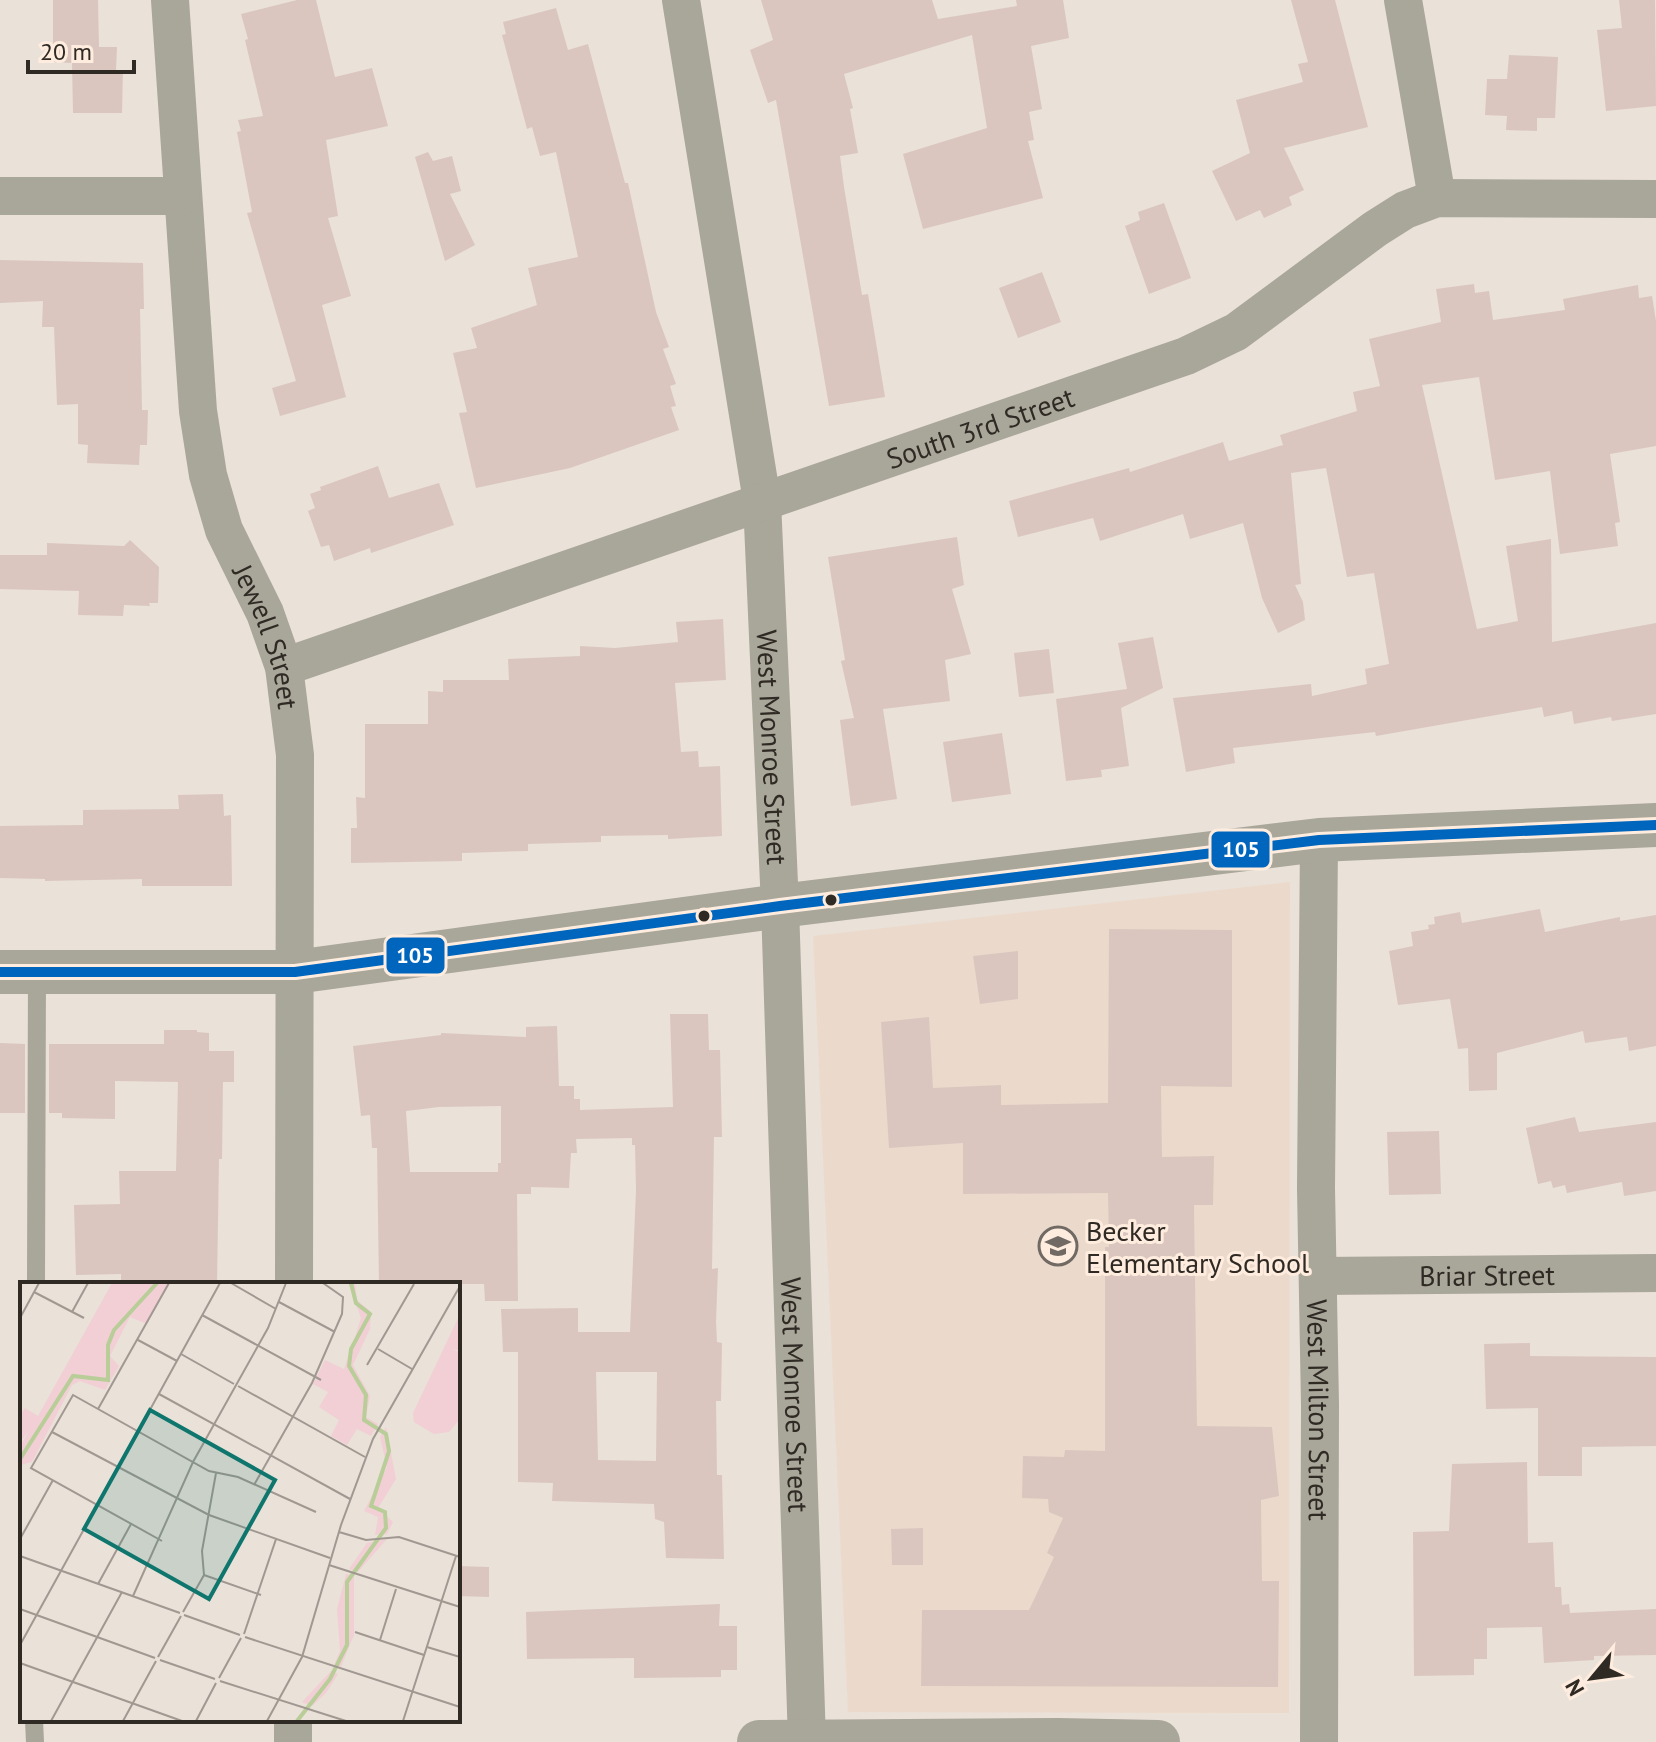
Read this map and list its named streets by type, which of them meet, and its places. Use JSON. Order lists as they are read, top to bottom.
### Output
{
  "streets": {
    "street": [
      "South 3rd Street",
      "Jewell Street",
      "West Monroe Street",
      "Briar Street",
      "West Milton Street"
    ]
  },
  "crossings": [
    ["South 3rd Street", "Jewell Street"],
    ["South 3rd Street", "West Monroe Street"],
    ["Briar Street", "West Milton Street"]
  ],
  "places": {
    "school or university": ["Becker Elementary School"]
  },
  "lines": ["transit line 105"],
  "scale_bar": "20 m",
  "north": "bottom left"
}
